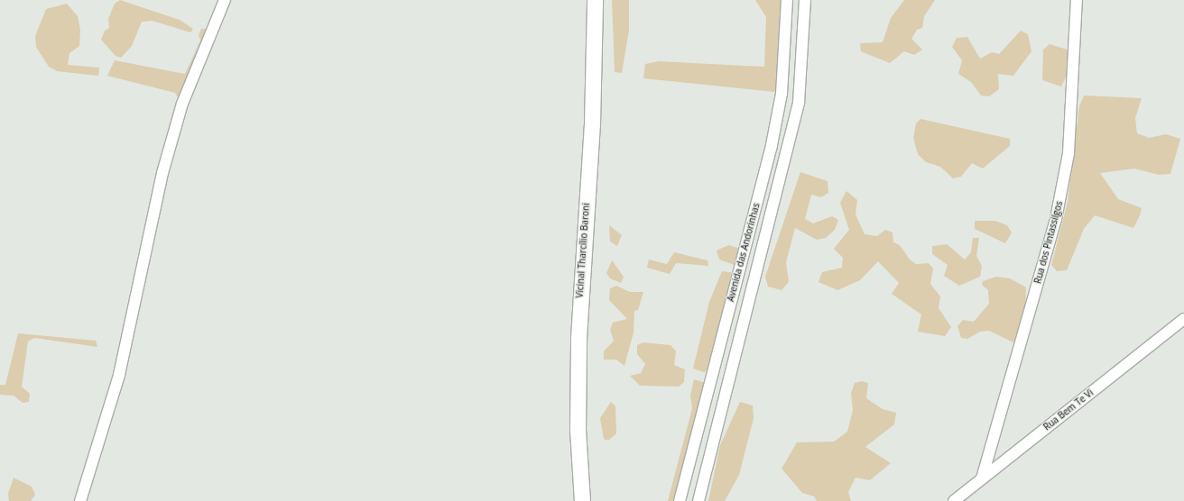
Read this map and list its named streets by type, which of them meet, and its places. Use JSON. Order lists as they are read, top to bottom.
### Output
{
  "streets": {
    "main road": ["Vicinal Tharcílio Baroni"],
    "street": ["Rua dos Pintassilgos", "Avenida das Andorinhas", "Rua Bem Te Vi"]
  },
  "crossings": [
    ["Rua dos Pintassilgos", "Rua Bem Te Vi"]
  ]
}
